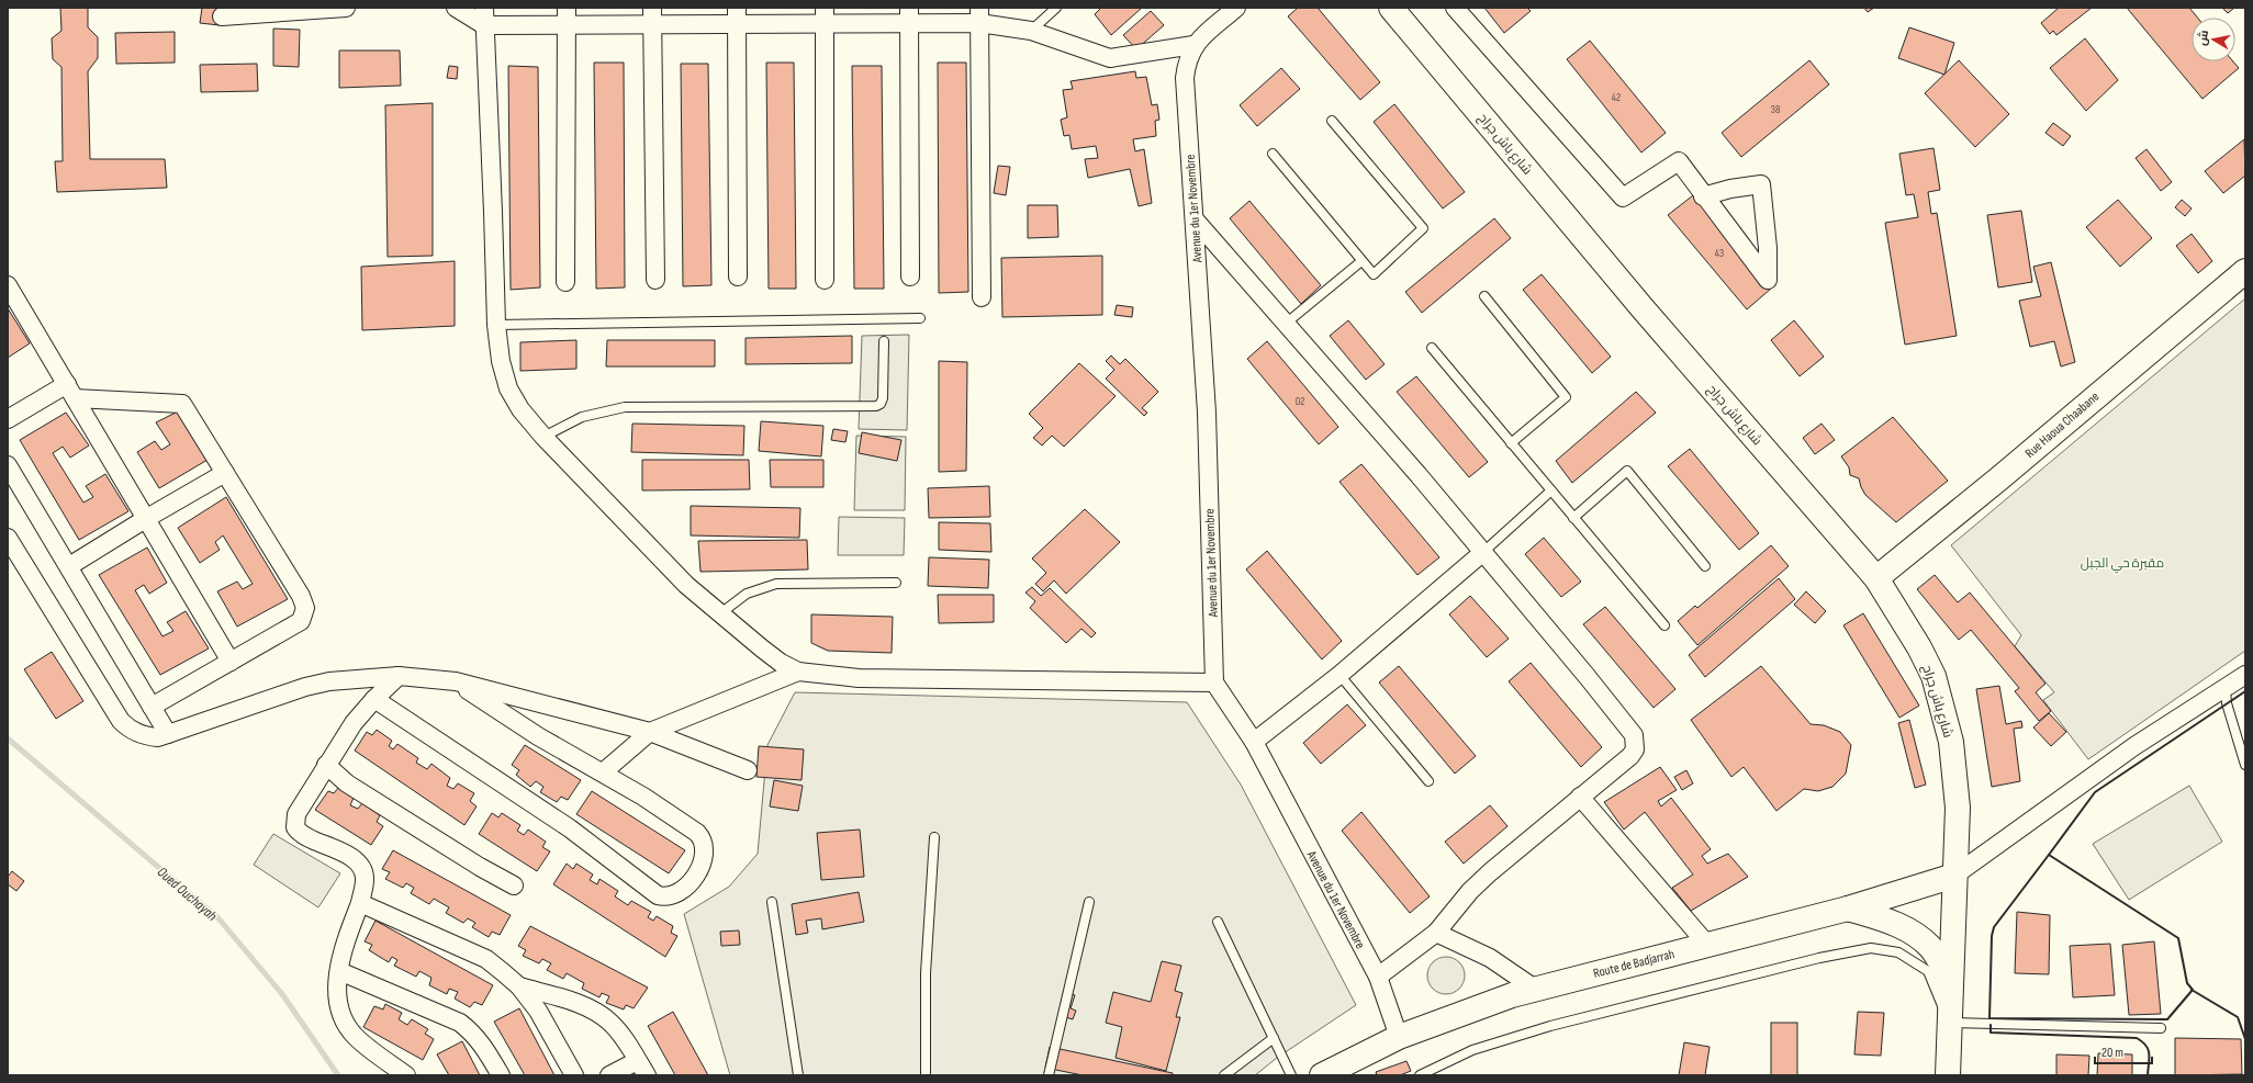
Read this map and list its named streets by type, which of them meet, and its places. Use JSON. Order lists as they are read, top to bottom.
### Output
{
  "streets": {
    "main road": ["شارع باش جراح", "Rue Haoua Chaabane", "Route de Badjarrah"],
    "street": ["Avenue du 1er Novembre"]
  },
  "crossings": [
    ["شارع باش جراح", "Rue Haoua Chaabane"],
    ["شارع باش جراح", "Route de Badjarrah"],
    ["Avenue du 1er Novembre", "Route de Badjarrah"]
  ],
  "water": ["Oued Ouchayah"],
  "parks": ["مقبرة حي الجبل"],
  "house_numbers": [
    "42",
    "38",
    "43",
    "02"
  ],
  "scale_bar": "20 m",
  "north": "left"
}
